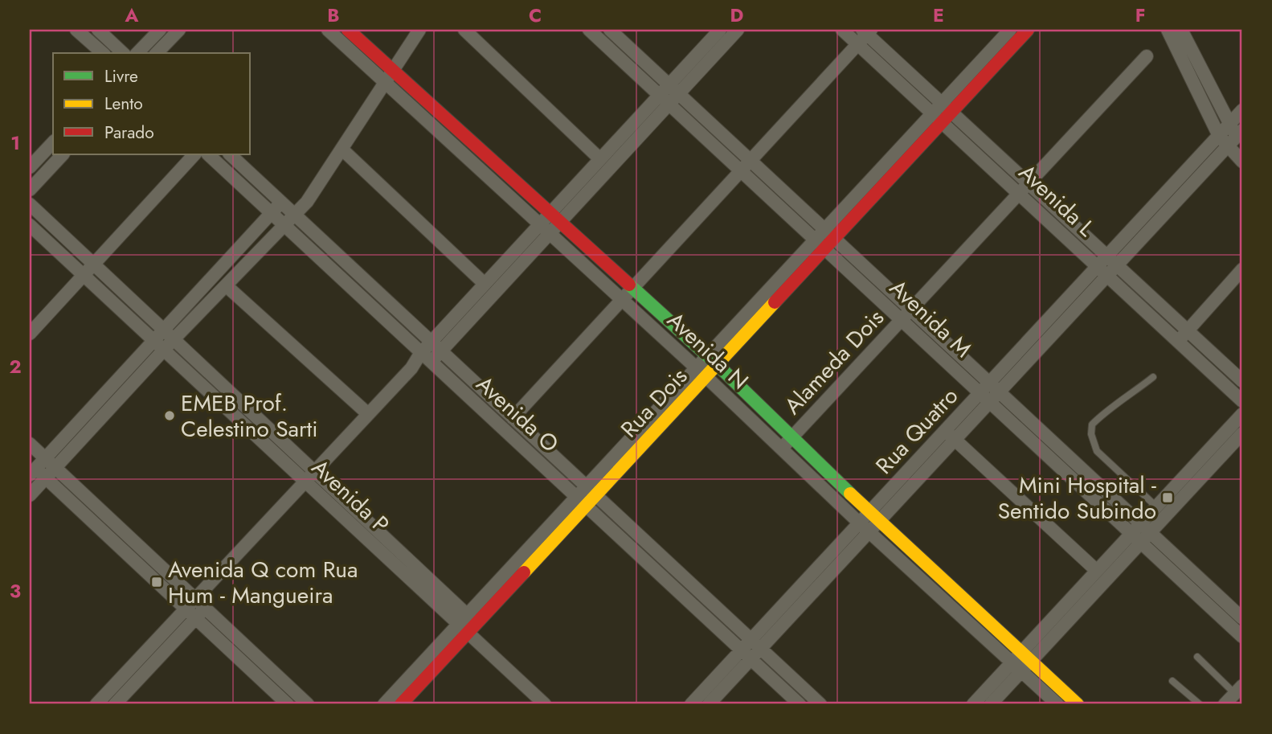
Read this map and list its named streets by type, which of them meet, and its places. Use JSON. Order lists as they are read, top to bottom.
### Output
{
  "streets": {
    "street": [
      "Avenida L",
      "Avenida M",
      "Avenida N",
      "Alameda Dois",
      "Rua Dois",
      "Avenida O",
      "Rua Quatro",
      "Avenida P"
    ]
  },
  "crossings": [
    ["Avenida L", "Alameda Dois"],
    ["Avenida L", "Rua Dois"],
    ["Avenida L", "Rua Quatro"],
    ["Avenida M", "Alameda Dois"],
    ["Avenida M", "Rua Dois"],
    ["Avenida M", "Rua Quatro"],
    ["Avenida N", "Alameda Dois"],
    ["Avenida N", "Rua Dois"],
    ["Avenida N", "Rua Quatro"],
    ["Rua Dois", "Avenida O"],
    ["Rua Dois", "Avenida P"],
    ["Avenida O", "Rua Quatro"]
  ],
  "places": {
    "other": ["EMEB Prof. Celestino Sarti"],
    "transit": ["Mini Hospital - Sentido Subindo", "Avenida Q com Rua Hum - Mangueira"]
  },
  "legend": ["Livre", "Lento", "Parado"],
  "grid": {
    "columns": [
      "A",
      "B",
      "C",
      "D",
      "E",
      "F"
    ],
    "rows": ["1", "2", "3"]
  }
}
